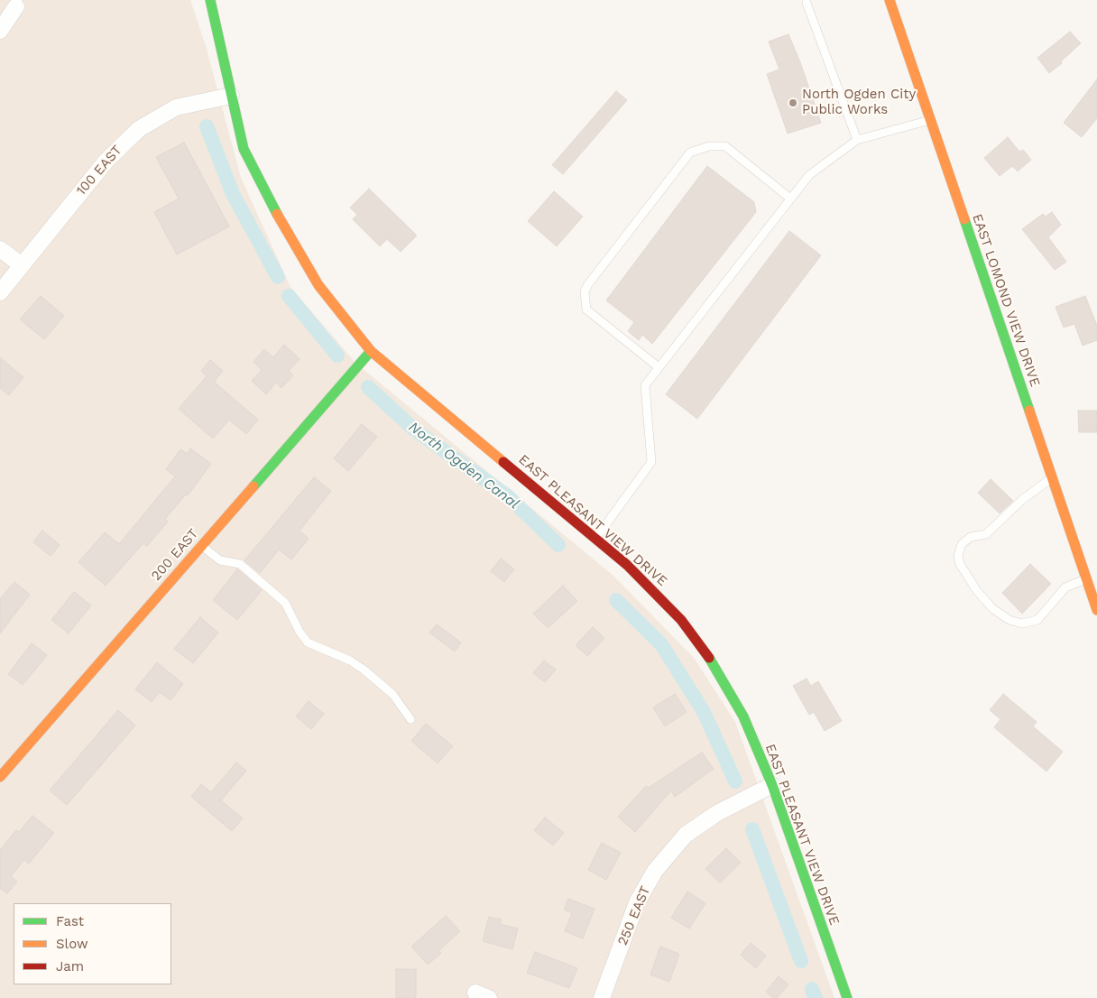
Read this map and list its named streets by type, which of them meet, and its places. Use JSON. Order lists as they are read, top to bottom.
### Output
{
  "streets": {
    "street": [
      "100 EAST",
      "EAST LOMOND VIEW DRIVE",
      "EAST PLEASANT VIEW DRIVE",
      "200 EAST",
      "250 EAST"
    ]
  },
  "crossings": [
    ["100 EAST", "EAST PLEASANT VIEW DRIVE"],
    ["EAST PLEASANT VIEW DRIVE", "200 EAST"],
    ["EAST PLEASANT VIEW DRIVE", "250 EAST"]
  ],
  "water": ["North Ogden Canal"],
  "places": ["North Ogden City Public Works"],
  "legend": ["Fast", "Slow", "Jam"]
}
